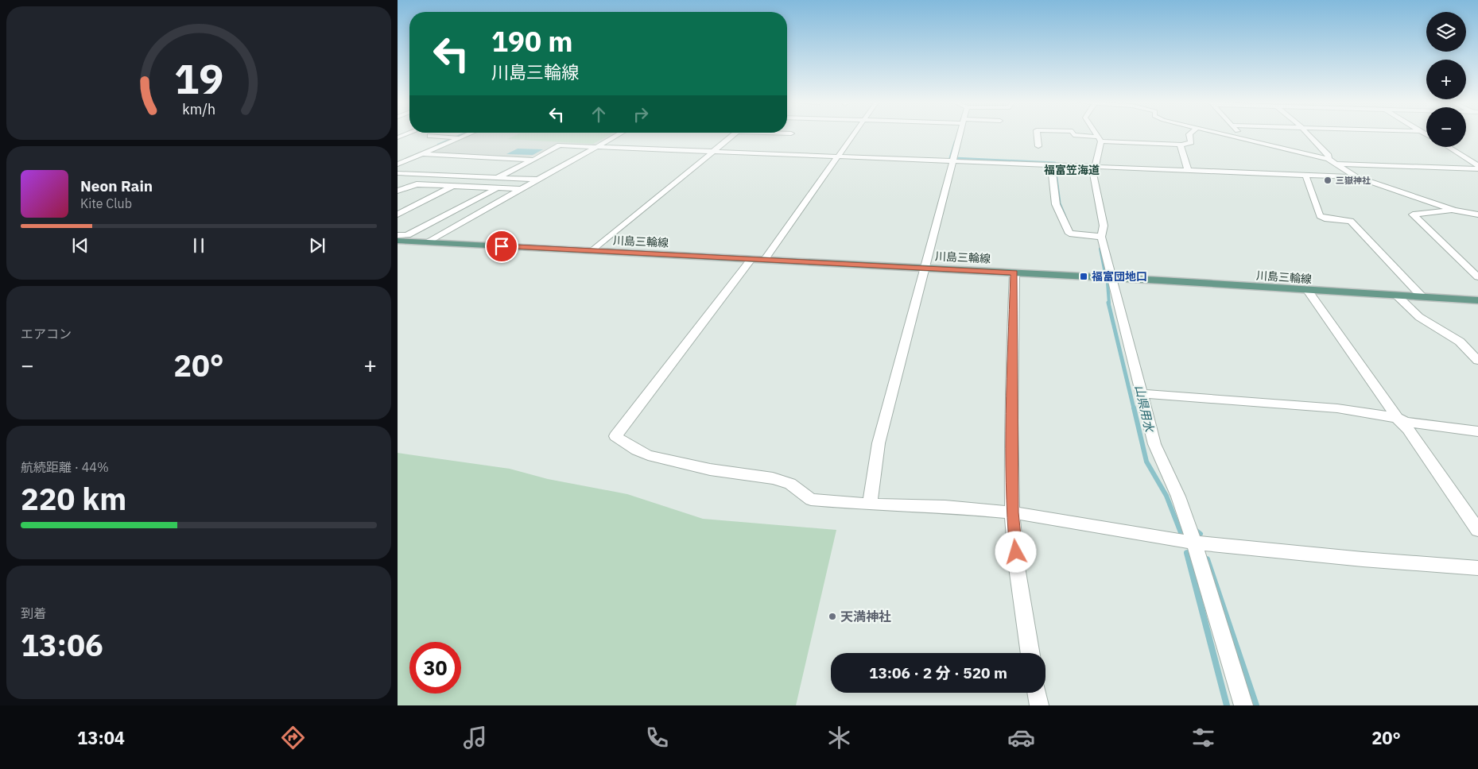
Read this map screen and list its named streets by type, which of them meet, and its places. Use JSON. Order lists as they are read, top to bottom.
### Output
{
  "streets": {
    "main road": ["川島三輪線"]
  },
  "districts": ["福富笠海道"],
  "water": ["山県用水"],
  "places": {
    "other": ["三嶽神社", "天満神社"],
    "transit": ["福富団地口"]
  },
  "page": {
    "map_buttons": ["+", "−"],
    "turn": ["190 m", "川島三輪線"],
    "song": ["Neon Rain", "Kite Club"],
    "tile": [
      "エアコン",
      ["航続距離 · 44%", "220 km"],
      ["到着", "13:06"]
    ],
    "heat": ["−", "20°", "+"],
    "limit": "30",
    "trip": "13:06 · 2 分 · 520 m",
    "tabs": ["13:04", "20°"],
    "gauge": ["19", "km/h"]
  }
}
